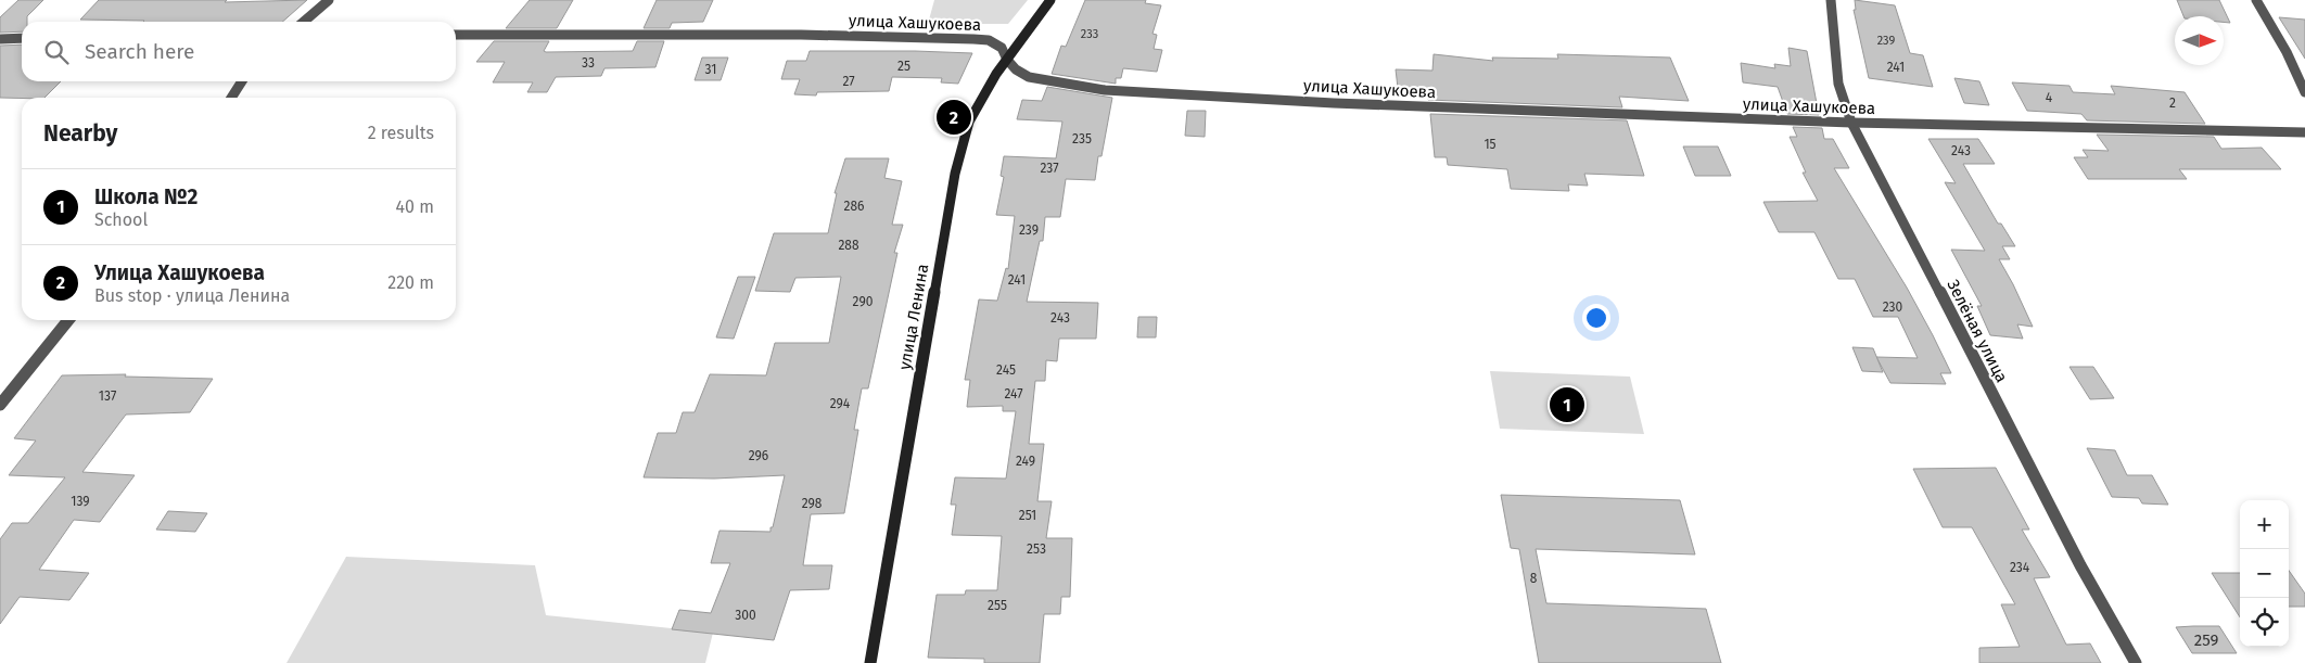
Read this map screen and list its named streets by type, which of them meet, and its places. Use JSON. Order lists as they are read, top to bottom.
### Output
{
  "streets": {
    "street": ["улица Хашукоева", "улица Ленина", "Зелёная улица"]
  },
  "crossings": [
    ["улица Хашукоева", "улица Ленина"],
    ["улица Хашукоева", "Зелёная улица"]
  ],
  "house_numbers": [
    "233",
    "239",
    "33",
    "25",
    "241",
    "31",
    "27",
    "4",
    "2",
    "235",
    "15",
    "243",
    "237",
    "286",
    "239",
    "288",
    "241",
    "290",
    "230",
    "243",
    "245",
    "247",
    "137",
    "294",
    "296",
    "249",
    "139",
    "298",
    "251",
    "253",
    "234",
    "8",
    "255",
    "300",
    "259"
  ],
  "north": "right",
  "page": {
    "search": "Search here",
    "pins": ["2", "1"],
    "heading": ["Nearby", "2 results"],
    "list": [
      {
        "mark": "1",
        "name": "Школа №2",
        "note": "School",
        "value": "40 m"
      },
      {
        "mark": "2",
        "name": "Улица Хашукоева",
        "note": "Bus stop · улица Ленина",
        "value": "220 m"
      }
    ],
    "map_buttons": ["+", "−"]
  }
}
